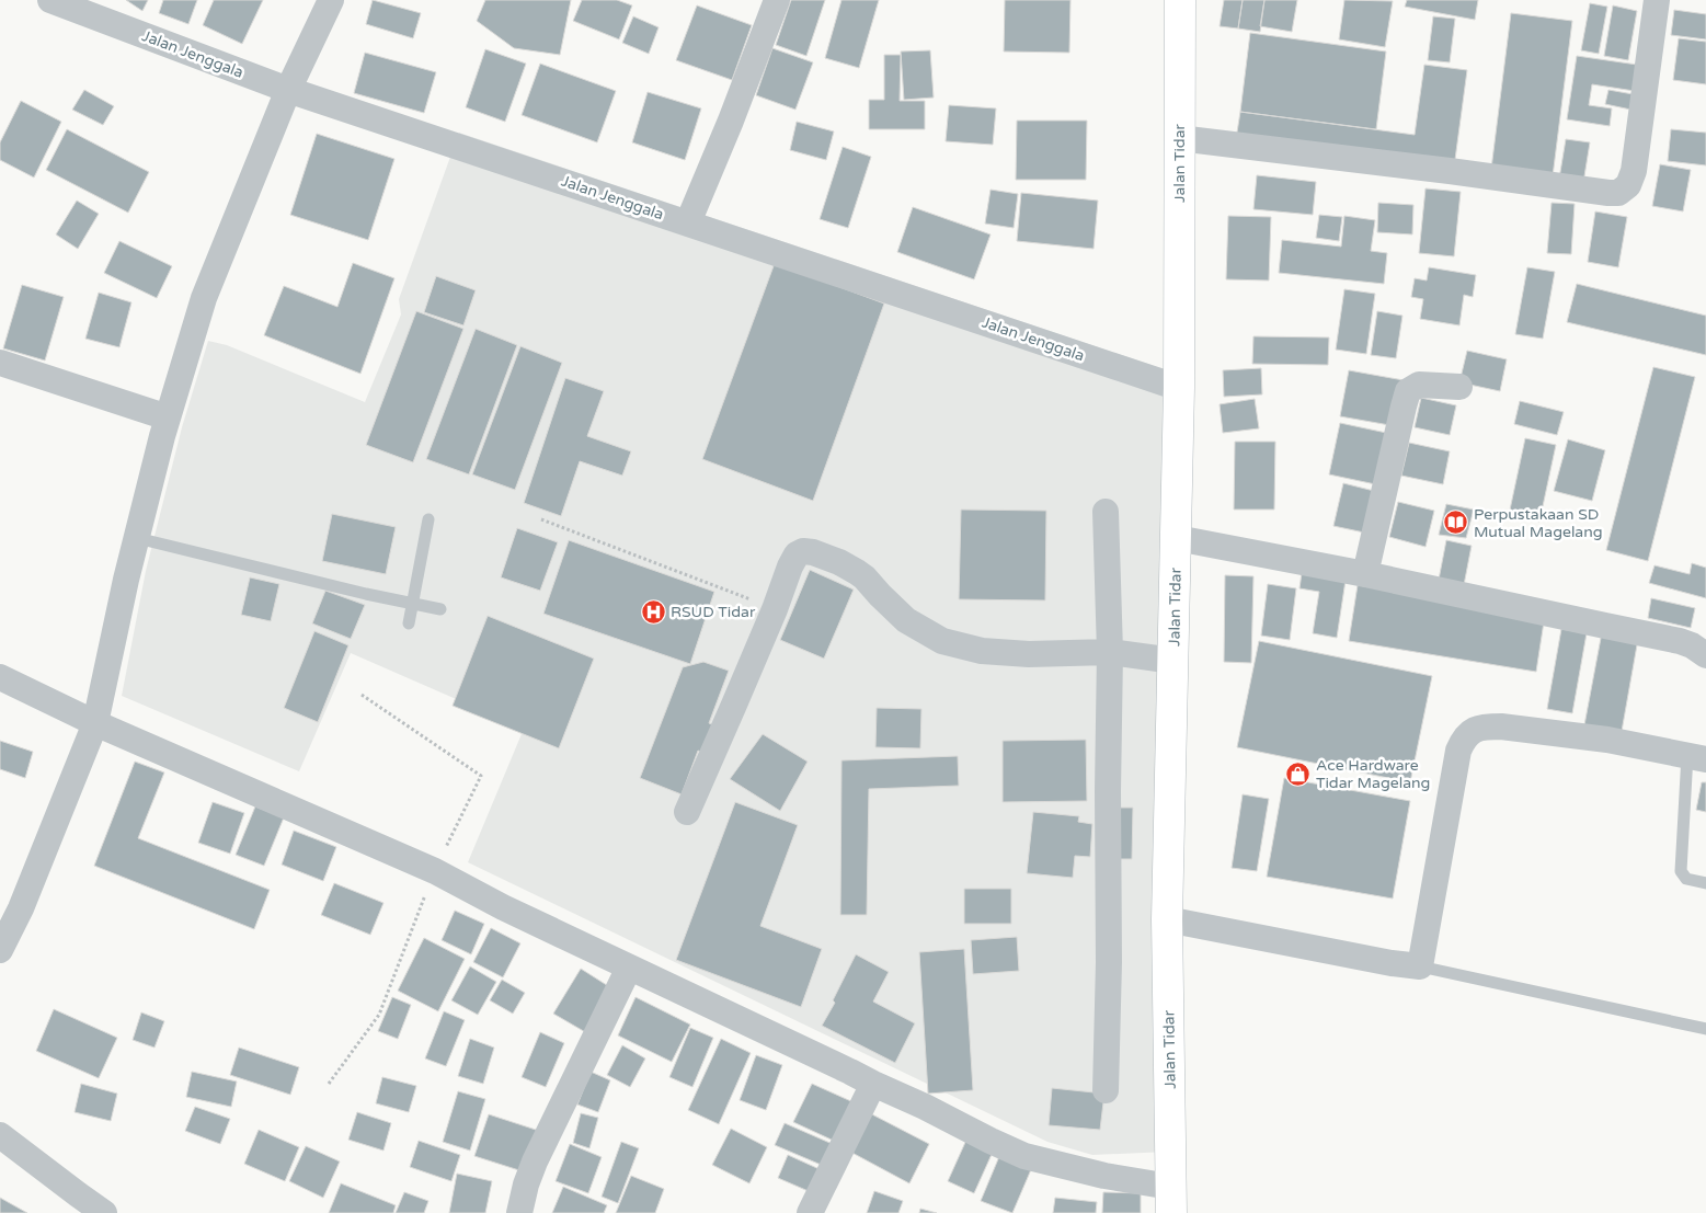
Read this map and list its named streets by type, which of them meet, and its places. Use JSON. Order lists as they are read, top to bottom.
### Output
{
  "streets": {
    "main road": ["Jalan Tidar"],
    "street": ["Jalan Jenggala"]
  },
  "crossings": [
    ["Jalan Jenggala", "Jalan Tidar"]
  ],
  "places": {
    "library": ["Perpustakaan SD Mutual Magelang"],
    "hospital": ["RSUD Tidar"],
    "shop": ["Ace Hardware Tidar Magelang"]
  }
}
